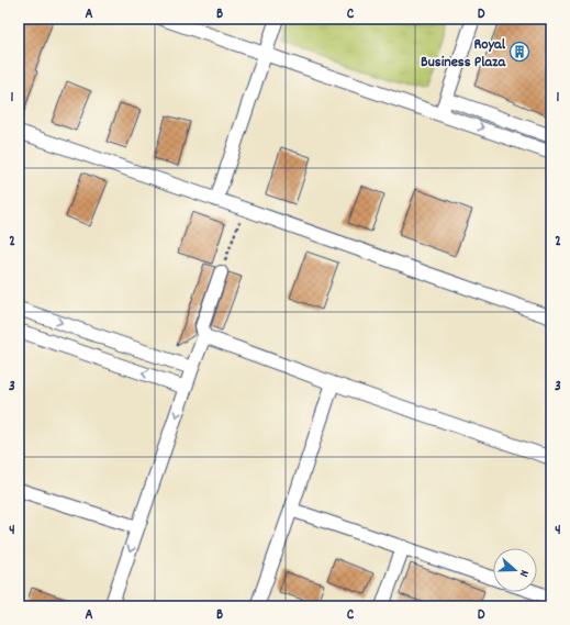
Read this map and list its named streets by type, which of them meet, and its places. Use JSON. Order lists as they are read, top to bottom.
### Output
{
  "places": {
    "building": ["Royal Business Plaza"]
  },
  "north": "right",
  "grid": {
    "columns": [
      "A",
      "B",
      "C",
      "D"
    ],
    "rows": [
      "1",
      "2",
      "3",
      "4"
    ]
  }
}
